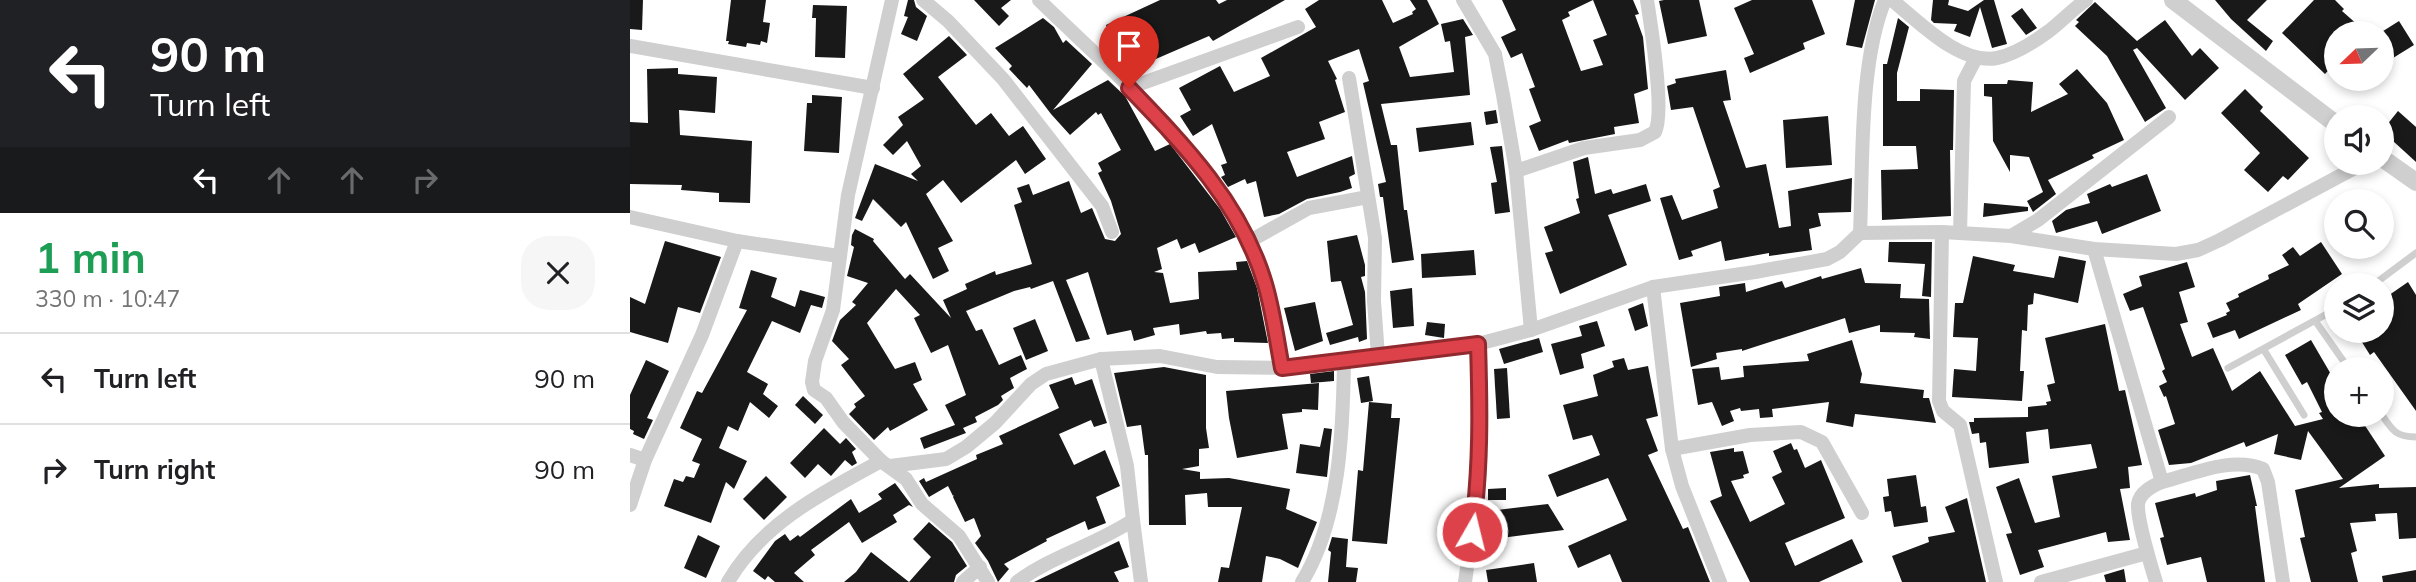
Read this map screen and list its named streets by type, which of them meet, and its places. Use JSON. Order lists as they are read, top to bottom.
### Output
{
  "north": "bottom left",
  "page": {
    "turn": ["90 m", "Turn left"],
    "map_buttons": "+",
    "heading": ["1 min", "330 m · 10:47"],
    "list": [
      {
        "name": "Turn left",
        "value": "90 m"
      },
      {
        "name": "Turn right",
        "value": "90 m"
      }
    ]
  }
}
